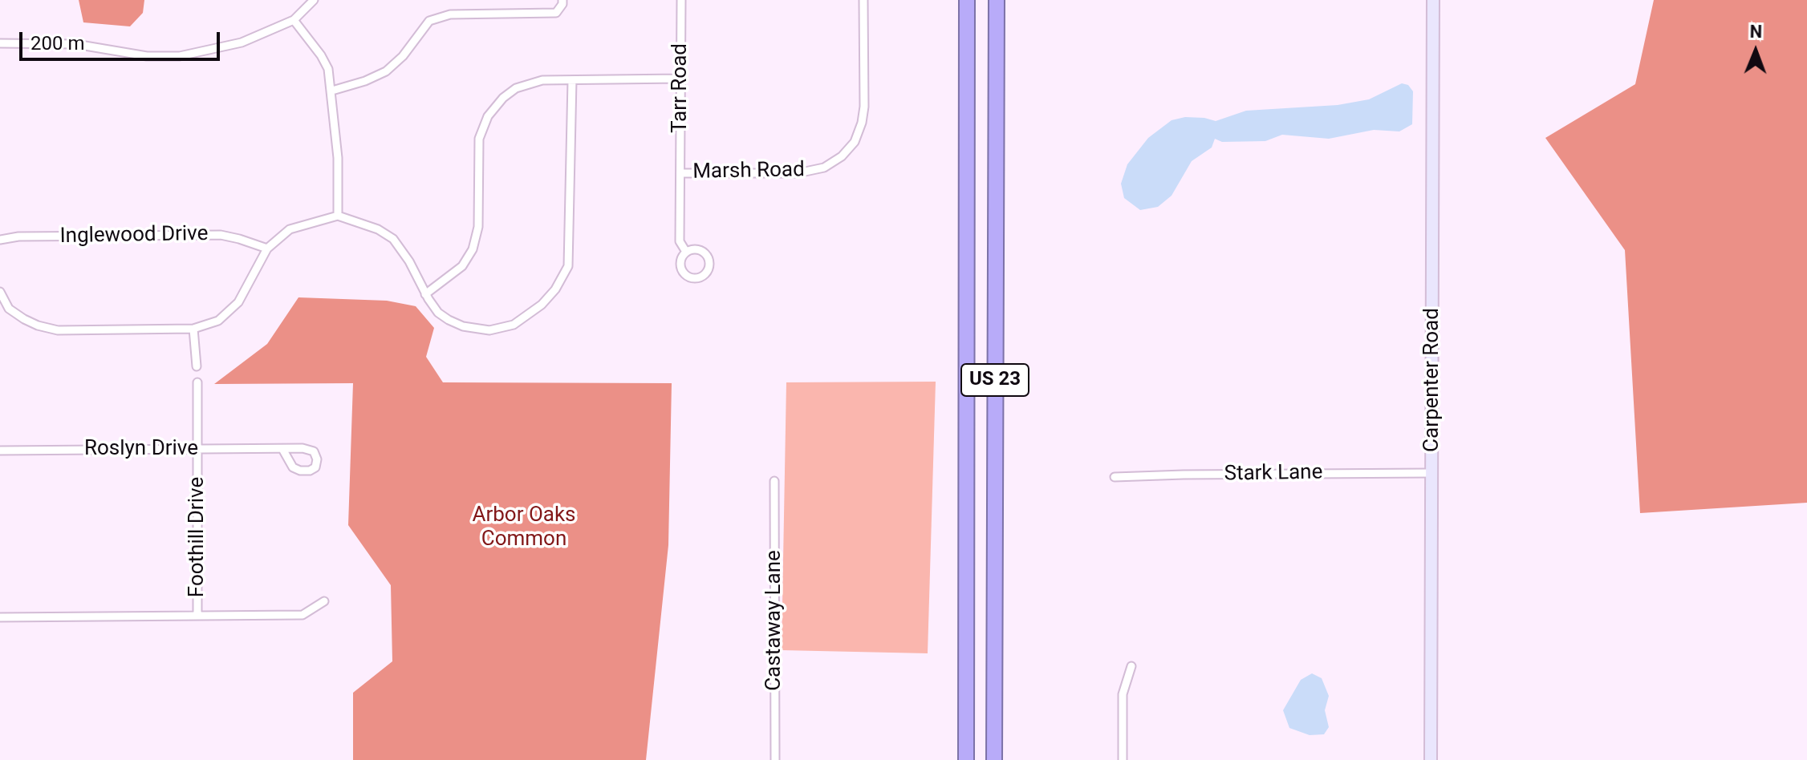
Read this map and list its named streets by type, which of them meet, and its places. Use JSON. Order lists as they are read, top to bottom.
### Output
{
  "streets": {
    "highway": ["US 23"],
    "main road": ["Carpenter Road"],
    "street": [
      "Tarr Road",
      "Marsh Road",
      "Inglewood Drive",
      "Roslyn Drive",
      "Stark Lane",
      "Foothill Drive",
      "Castaway Lane"
    ]
  },
  "crossings": [
    ["Tarr Road", "Marsh Road"],
    ["Carpenter Road", "Stark Lane"],
    ["Roslyn Drive", "Foothill Drive"]
  ],
  "parks": ["Arbor Oaks Common"],
  "scale_bar": "200 m",
  "north": "top"
}
